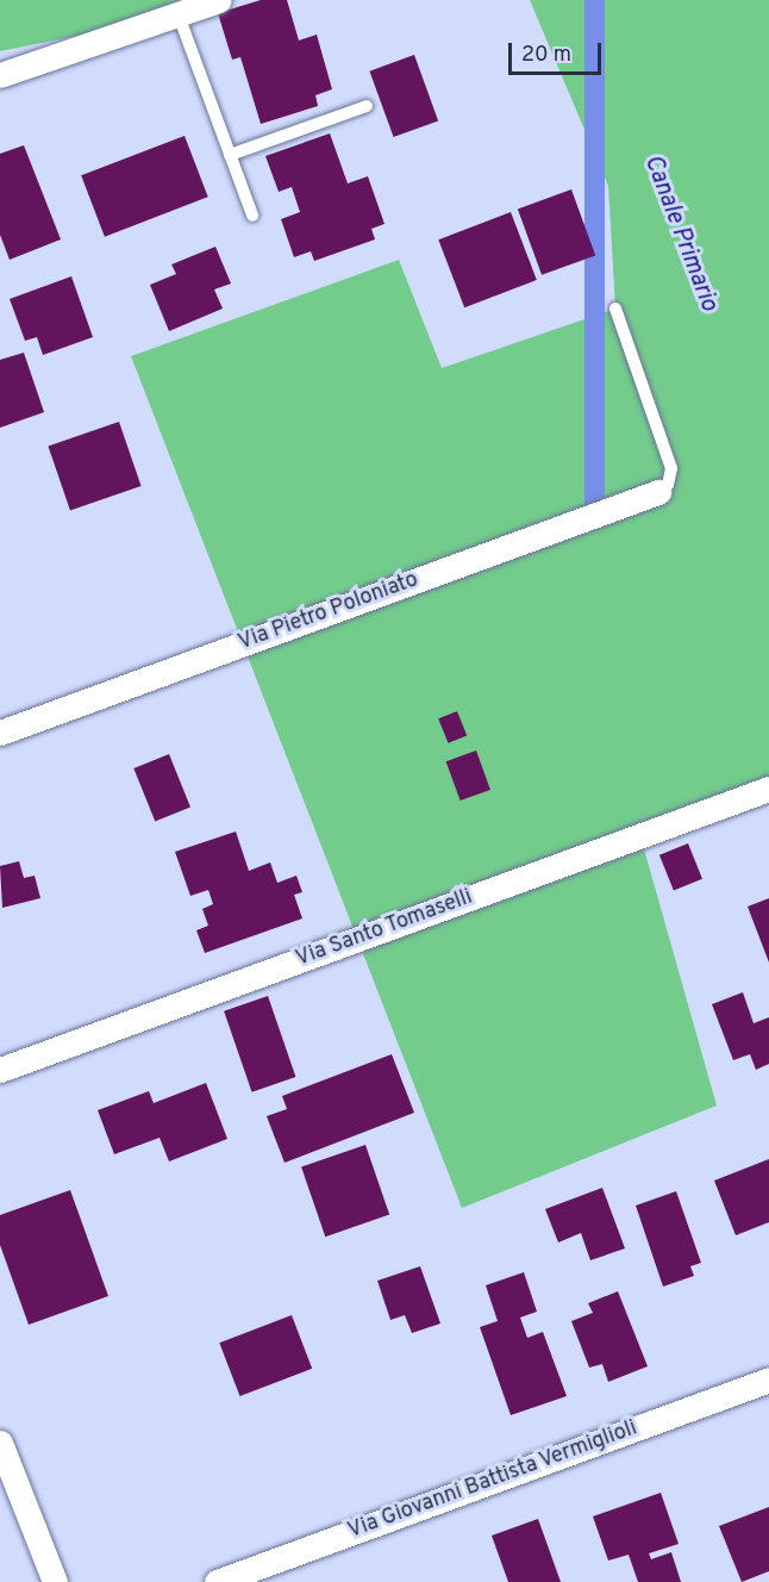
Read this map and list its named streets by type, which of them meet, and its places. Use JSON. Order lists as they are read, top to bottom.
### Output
{
  "streets": {
    "street": ["Via Pietro Poloniato", "Via Santo Tomaselli", "Via Giovanni Battista Vermiglioli"]
  },
  "water": ["Canale Primario"],
  "scale_bar": "20 m"
}
